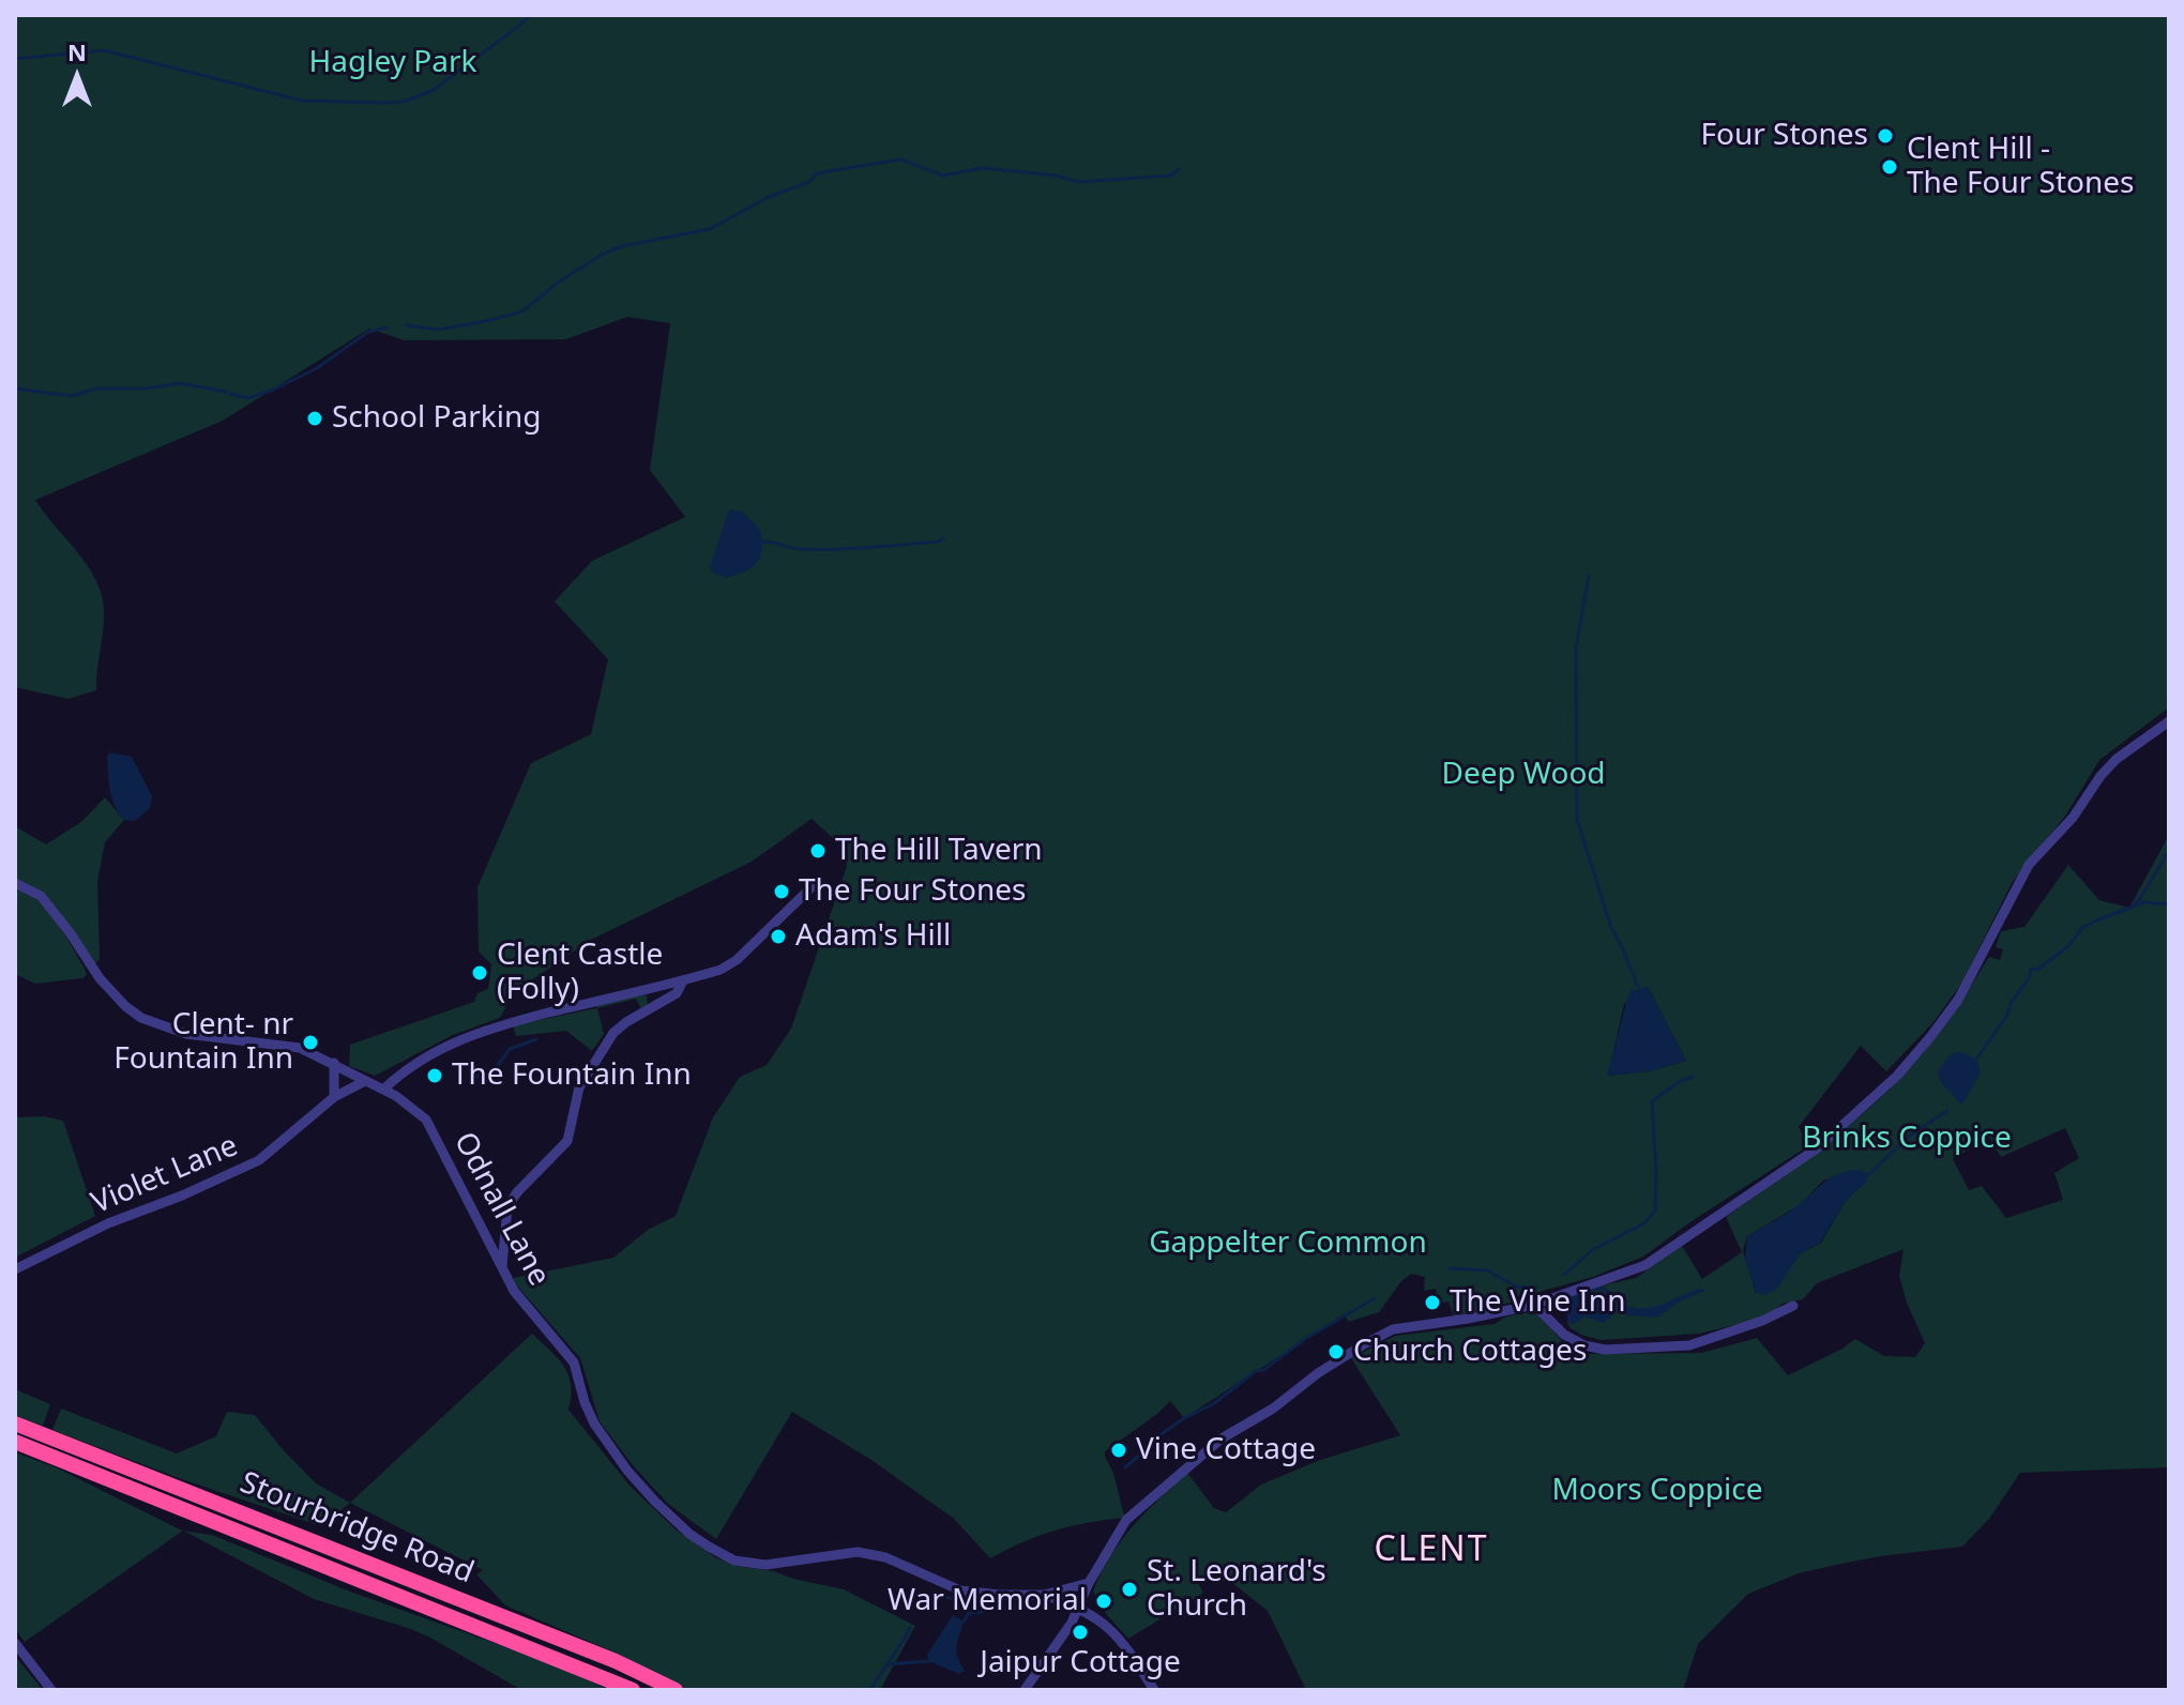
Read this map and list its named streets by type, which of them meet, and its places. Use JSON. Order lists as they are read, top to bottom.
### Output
{
  "streets": {
    "highway": ["Stourbridge Road"],
    "street": ["Violet Lane", "Odnall Lane"]
  },
  "crossings": [
    ["Violet Lane", "Odnall Lane"]
  ],
  "districts": ["CLENT"],
  "parks": [
    "Hagley Park",
    "Deep Wood",
    "Brinks Coppice",
    "Gappelter Common",
    "Moors Coppice"
  ],
  "places": [
    "Four Stones",
    "Clent Hill - The Four Stones",
    "School Parking",
    "The Hill Tavern",
    "The Four Stones",
    "Adam's Hill",
    "Clent Castle (Folly)",
    "Clent- nr Fountain Inn",
    "The Fountain Inn",
    "The Vine Inn",
    "Church Cottages",
    "Vine Cottage",
    "St. Leonard's Church",
    "War Memorial",
    "Jaipur Cottage"
  ],
  "north": "top"
}
